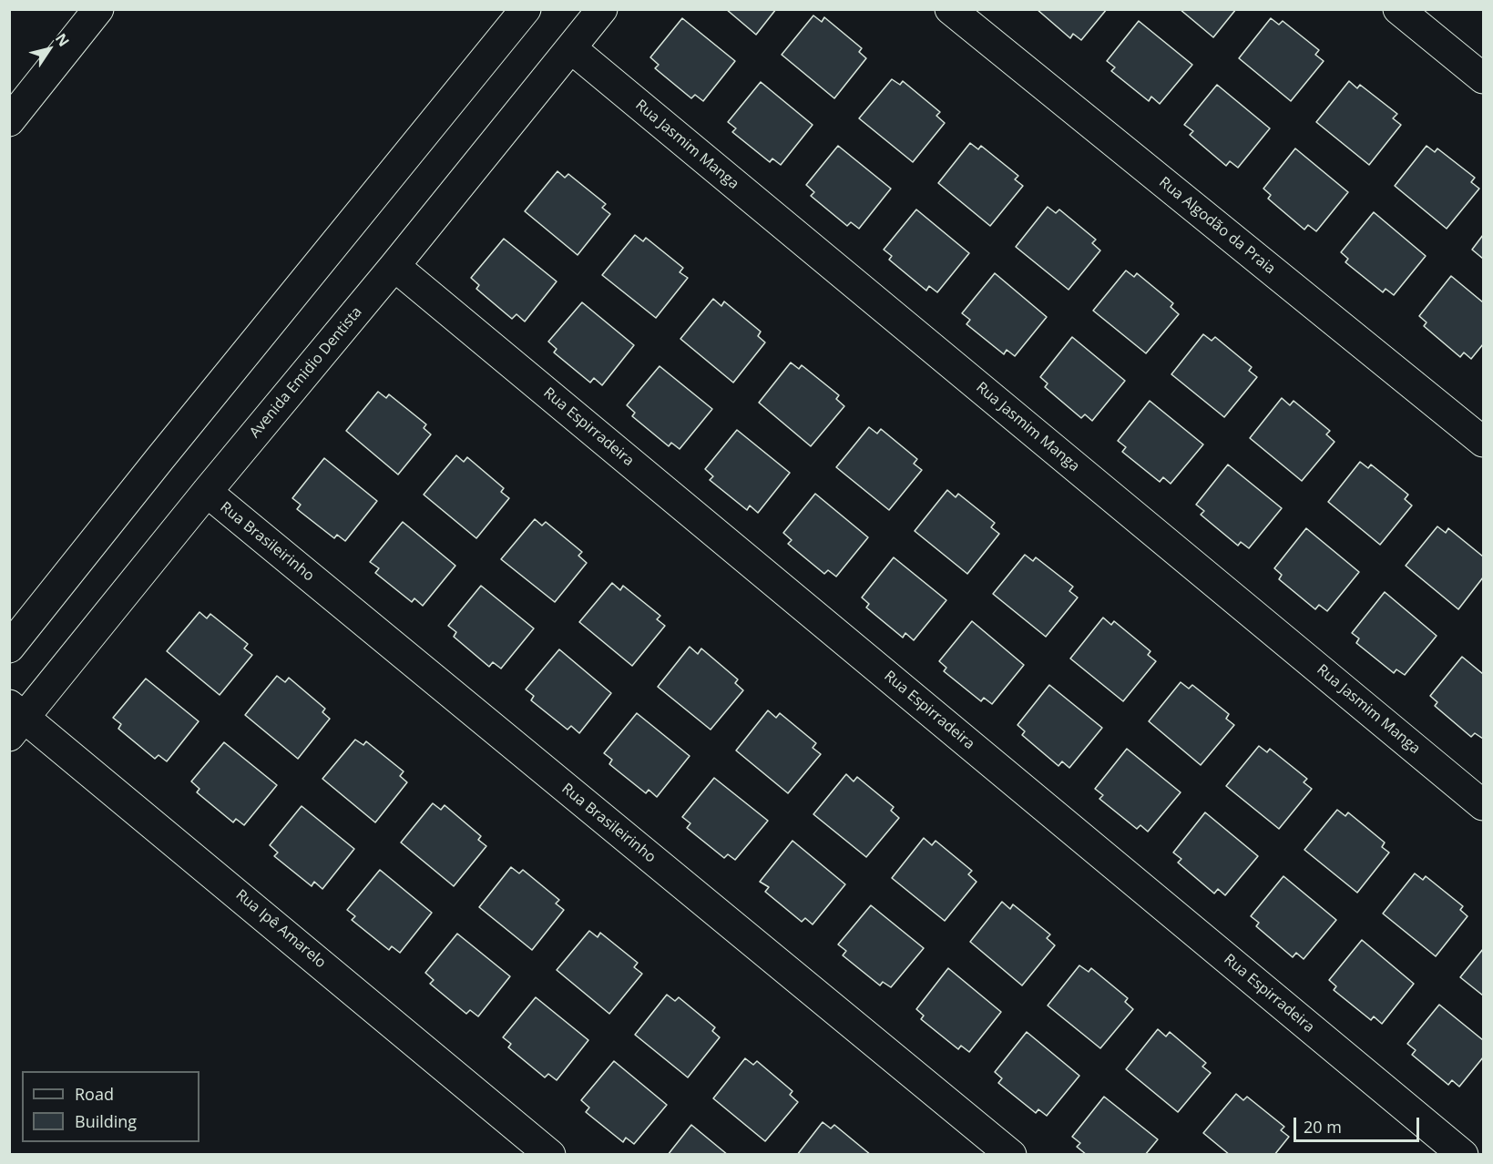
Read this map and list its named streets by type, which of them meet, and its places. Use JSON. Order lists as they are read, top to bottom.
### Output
{
  "streets": {
    "street": [
      "Rua Jasmim Manga",
      "Rua Algodão da Praia",
      "Avenida Emidio Dentista",
      "Rua Espirradeira",
      "Rua Brasileirinho",
      "Rua Ipê Amarelo"
    ]
  },
  "crossings": [
    ["Rua Jasmim Manga", "Avenida Emidio Dentista"],
    ["Avenida Emidio Dentista", "Rua Espirradeira"],
    ["Avenida Emidio Dentista", "Rua Brasileirinho"],
    ["Avenida Emidio Dentista", "Rua Ipê Amarelo"]
  ],
  "legend": ["Road", "Building"],
  "scale_bar": "20 m",
  "north": "top right"
}
